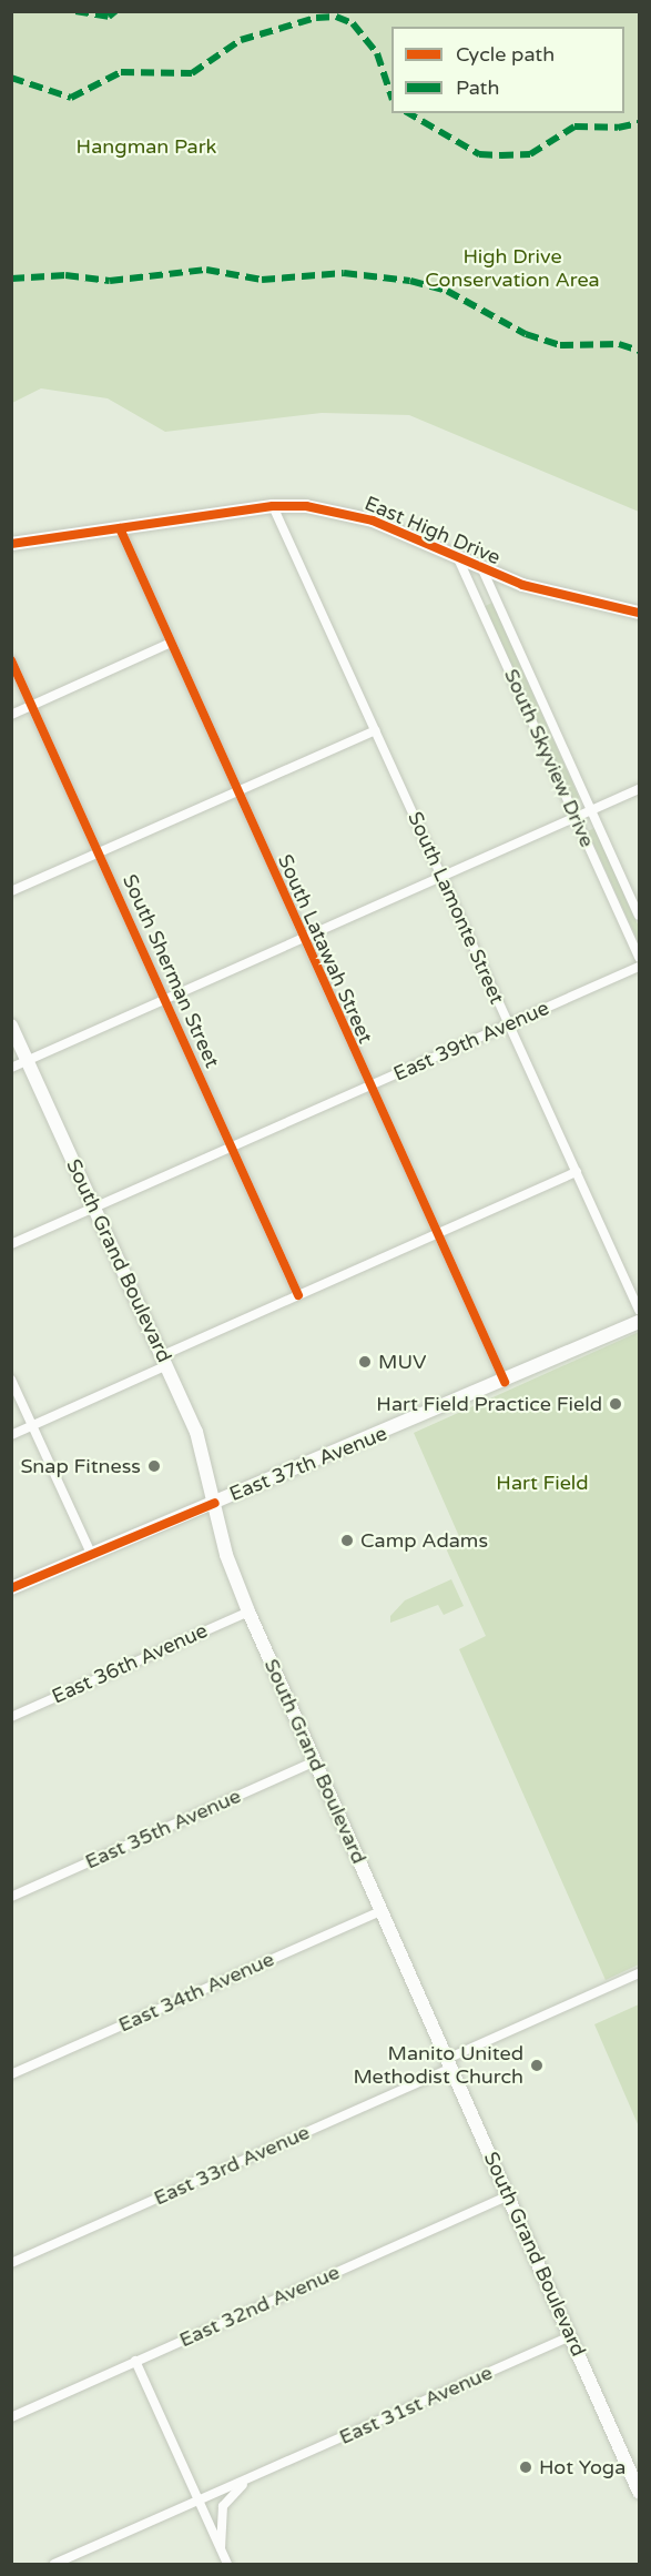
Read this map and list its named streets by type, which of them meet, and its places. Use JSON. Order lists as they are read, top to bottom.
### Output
{
  "streets": {
    "main road": ["East High Drive", "South Grand Boulevard", "East 37th Avenue"],
    "street": [
      "South Skyview Drive",
      "South Lamonte Street",
      "South Latawah Street",
      "South Sherman Street",
      "East 39th Avenue",
      "East 36th Avenue",
      "East 35th Avenue",
      "East 34th Avenue",
      "East 33rd Avenue",
      "East 32nd Avenue",
      "East 31st Avenue"
    ]
  },
  "crossings": [
    ["East High Drive", "South Skyview Drive"],
    ["East High Drive", "South Lamonte Street"],
    ["East High Drive", "South Latawah Street"],
    ["South Lamonte Street", "East 39th Avenue"],
    ["South Latawah Street", "East 39th Avenue"],
    ["South Latawah Street", "East 37th Avenue"],
    ["South Sherman Street", "East 39th Avenue"],
    ["East 39th Avenue", "South Grand Boulevard"],
    ["South Grand Boulevard", "East 37th Avenue"],
    ["South Grand Boulevard", "East 36th Avenue"],
    ["South Grand Boulevard", "East 35th Avenue"],
    ["South Grand Boulevard", "East 34th Avenue"],
    ["South Grand Boulevard", "East 33rd Avenue"],
    ["South Grand Boulevard", "East 32nd Avenue"],
    ["South Grand Boulevard", "East 31st Avenue"]
  ],
  "parks": ["Hangman Park", "High Drive Conservation Area", "Hart Field"],
  "places": [
    "MUV",
    "Hart Field Practice Field",
    "Snap Fitness",
    "Camp Adams",
    "Manito United Methodist Church",
    "Hot Yoga"
  ],
  "legend": ["Cycle path", "Path"]
}
